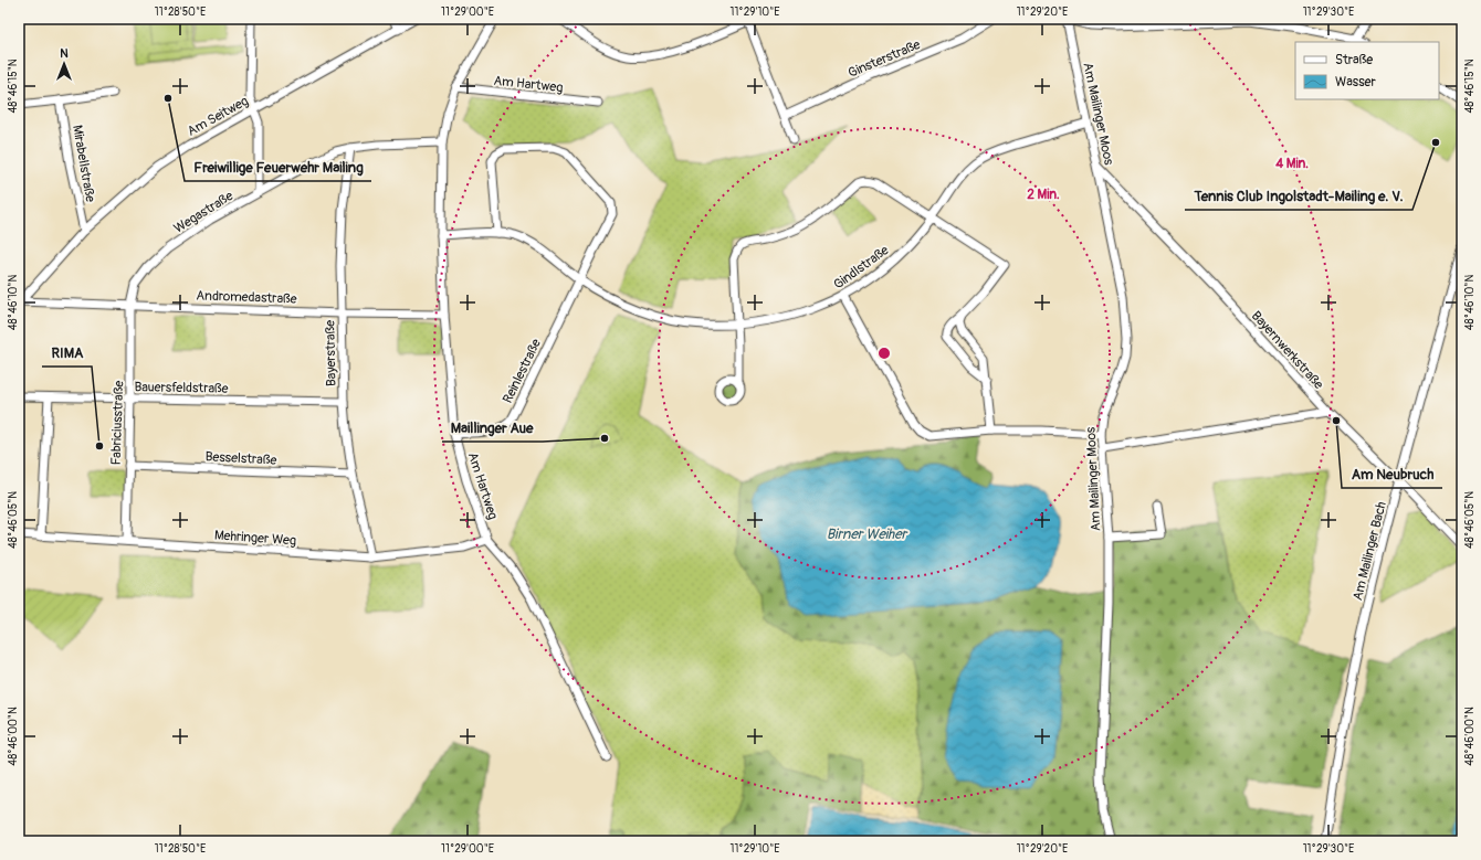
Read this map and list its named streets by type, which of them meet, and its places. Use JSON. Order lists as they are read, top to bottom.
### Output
{
  "streets": {
    "street": [
      "Ginsterstraße",
      "Am Hartweg",
      "Am Mailinger Moos",
      "Am Seitweg",
      "Mirabellstraße",
      "Wegastraße",
      "Gindlstraße",
      "Andromedastraße",
      "Bayernwerkstraße",
      "Bayerstraße",
      "Reinlestraße",
      "Bauersfeldstraße",
      "Fabriciusstraße",
      "Besselstraße",
      "Mehringer Weg",
      "Am Mailinger Bach"
    ]
  },
  "crossings": [
    ["Am Hartweg", "Wegastraße"],
    ["Am Hartweg", "Gindlstraße"],
    ["Am Hartweg", "Andromedastraße"],
    ["Am Hartweg", "Reinlestraße"],
    ["Am Hartweg", "Mehringer Weg"],
    ["Am Mailinger Moos", "Gindlstraße"],
    ["Am Mailinger Moos", "Bayernwerkstraße"],
    ["Am Seitweg", "Mirabellstraße"],
    ["Am Seitweg", "Andromedastraße"],
    ["Wegastraße", "Andromedastraße"],
    ["Wegastraße", "Bayerstraße"],
    ["Wegastraße", "Fabriciusstraße"],
    ["Gindlstraße", "Reinlestraße"],
    ["Andromedastraße", "Bayerstraße"],
    ["Andromedastraße", "Fabriciusstraße"],
    ["Bayernwerkstraße", "Am Mailinger Bach"],
    ["Bayerstraße", "Bauersfeldstraße"],
    ["Bayerstraße", "Besselstraße"],
    ["Bayerstraße", "Mehringer Weg"],
    ["Bauersfeldstraße", "Fabriciusstraße"],
    ["Fabriciusstraße", "Besselstraße"],
    ["Fabriciusstraße", "Mehringer Weg"]
  ],
  "water": ["Birner Weiher"],
  "places": [
    "Freiwillige Feuerwehr Mailing",
    "Tennis Club Ingolstadt-Mailing e. V.",
    "Am Neubruch",
    "Maillinger Aue",
    "RIMA"
  ],
  "legend": ["Straße", "Wasser"],
  "north": "top",
  "coordinates": [
    "11°28'50\"E",
    "11°29'00\"E",
    "11°29'10\"E",
    "11°29'20\"E",
    "11°29'30\"E",
    "48°46'15\"N",
    "48°46'10\"N",
    "48°46'05\"N",
    "48°46'00\"N"
  ],
  "rings": ["4 Min.", "2 Min."]
}
